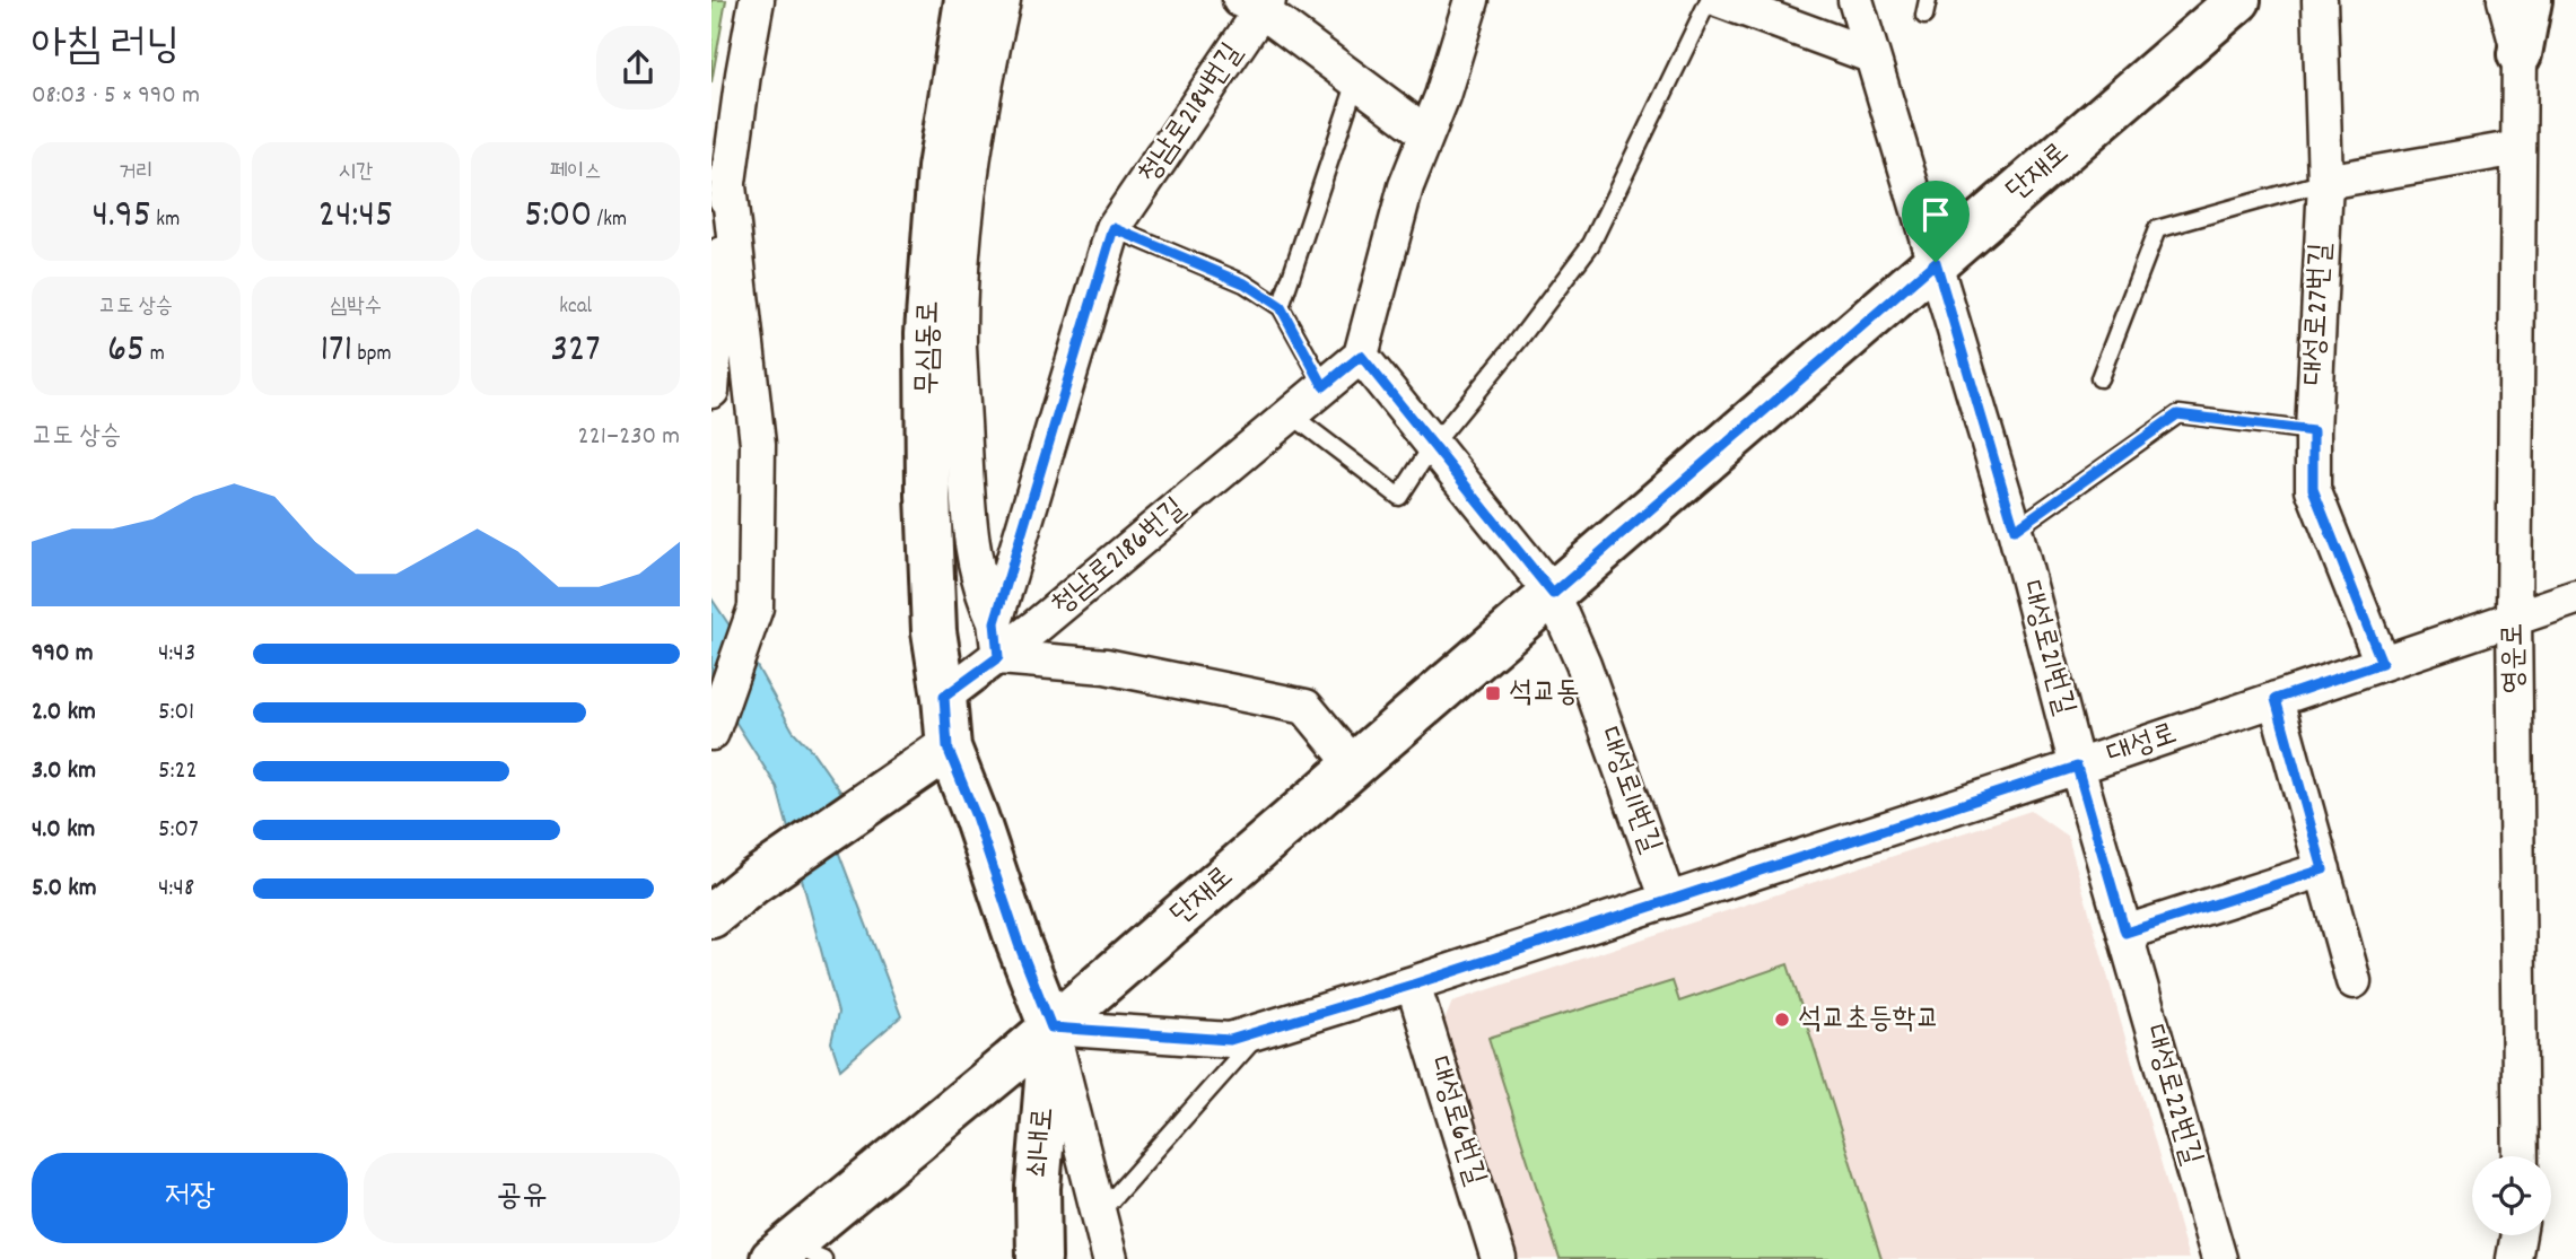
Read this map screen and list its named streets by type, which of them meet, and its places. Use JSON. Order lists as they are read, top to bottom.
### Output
{
  "streets": {
    "street": [
      "청남로2184번길",
      "단재로",
      "대성로27번길",
      "무심동로",
      "청남로2186번길",
      "대성로21번길",
      "영운로",
      "대성로",
      "대성로11번길",
      "대성로22번길",
      "대성로6번길",
      "쇠내로"
    ]
  },
  "crossings": [
    ["청남로2184번길", "청남로2186번길"],
    ["단재로", "무심동로"],
    ["단재로", "대성로21번길"],
    ["단재로", "대성로"],
    ["단재로", "대성로11번길"],
    ["단재로", "쇠내로"],
    ["대성로27번길", "대성로"],
    ["무심동로", "청남로2186번길"],
    ["무심동로", "대성로"],
    ["무심동로", "쇠내로"],
    ["대성로21번길", "대성로"],
    ["대성로21번길", "대성로22번길"],
    ["영운로", "대성로"],
    ["대성로", "대성로11번길"],
    ["대성로", "대성로22번길"],
    ["대성로", "대성로6번길"],
    ["대성로", "쇠내로"]
  ],
  "places": {
    "transit": ["석교동"],
    "other": ["석교초등학교"]
  },
  "page": {
    "heading": ["아침 러닝", "08:03 · 5 × 990 m"],
    "stats": [
      ["거리", "4.95 km"],
      ["시간", "24:45"],
      ["페이스", "5:00 /km"],
      ["고도 상승", "65 m"],
      ["심박수", "171 bpm"],
      ["kcal", "327"]
    ],
    "chart": ["고도 상승", "221–230 m"],
    "list": [
      {
        "name": "990 m",
        "note": "4:43"
      },
      {
        "name": "2.0 km",
        "note": "5:01"
      },
      {
        "name": "3.0 km",
        "note": "5:22"
      },
      {
        "name": "4.0 km",
        "note": "5:07"
      },
      {
        "name": "5.0 km",
        "note": "4:48"
      }
    ],
    "buttons": ["저장", "공유"]
  }
}
